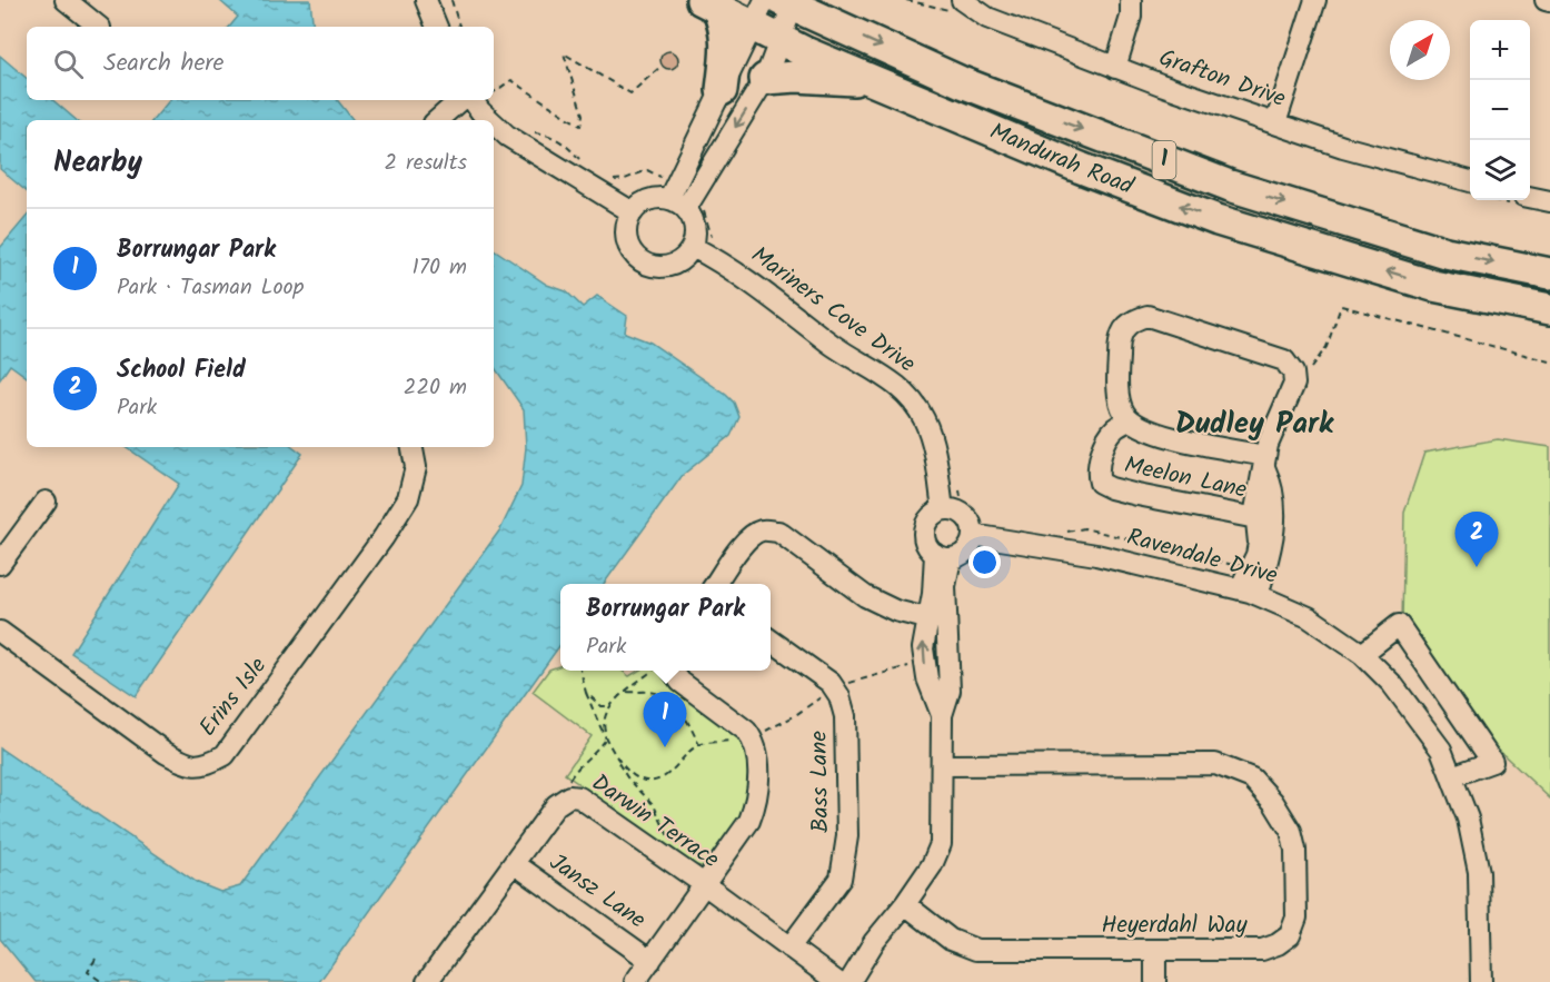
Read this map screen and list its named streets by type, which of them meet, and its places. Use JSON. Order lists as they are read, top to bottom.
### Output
{
  "streets": {
    "highway": ["Mandurah Road", "1"],
    "street": [
      "Grafton Drive",
      "Mariners Cove Drive",
      "Meelon Lane",
      "Ravendale Drive",
      "Erins Isle",
      "Bass Lane",
      "Darwin Terrace",
      "Jansz Lane",
      "Heyerdahl Way"
    ]
  },
  "crossings": [
    ["Mariners Cove Drive", "Ravendale Drive"],
    ["Bass Lane", "Darwin Terrace"],
    ["Darwin Terrace", "Jansz Lane"]
  ],
  "districts": ["Dudley Park"],
  "north": "top right",
  "page": {
    "map_buttons": ["+", "−"],
    "search": "Search here",
    "heading": ["Nearby", "2 results"],
    "list": [
      {
        "mark": "1",
        "name": "Borrungar Park",
        "note": "Park · Tasman Loop",
        "value": "170 m"
      },
      {
        "mark": "2",
        "name": "School Field",
        "note": "Park",
        "value": "220 m"
      }
    ],
    "pins": ["2", "1"],
    "popup": ["Borrungar Park", "Park"]
  }
}
